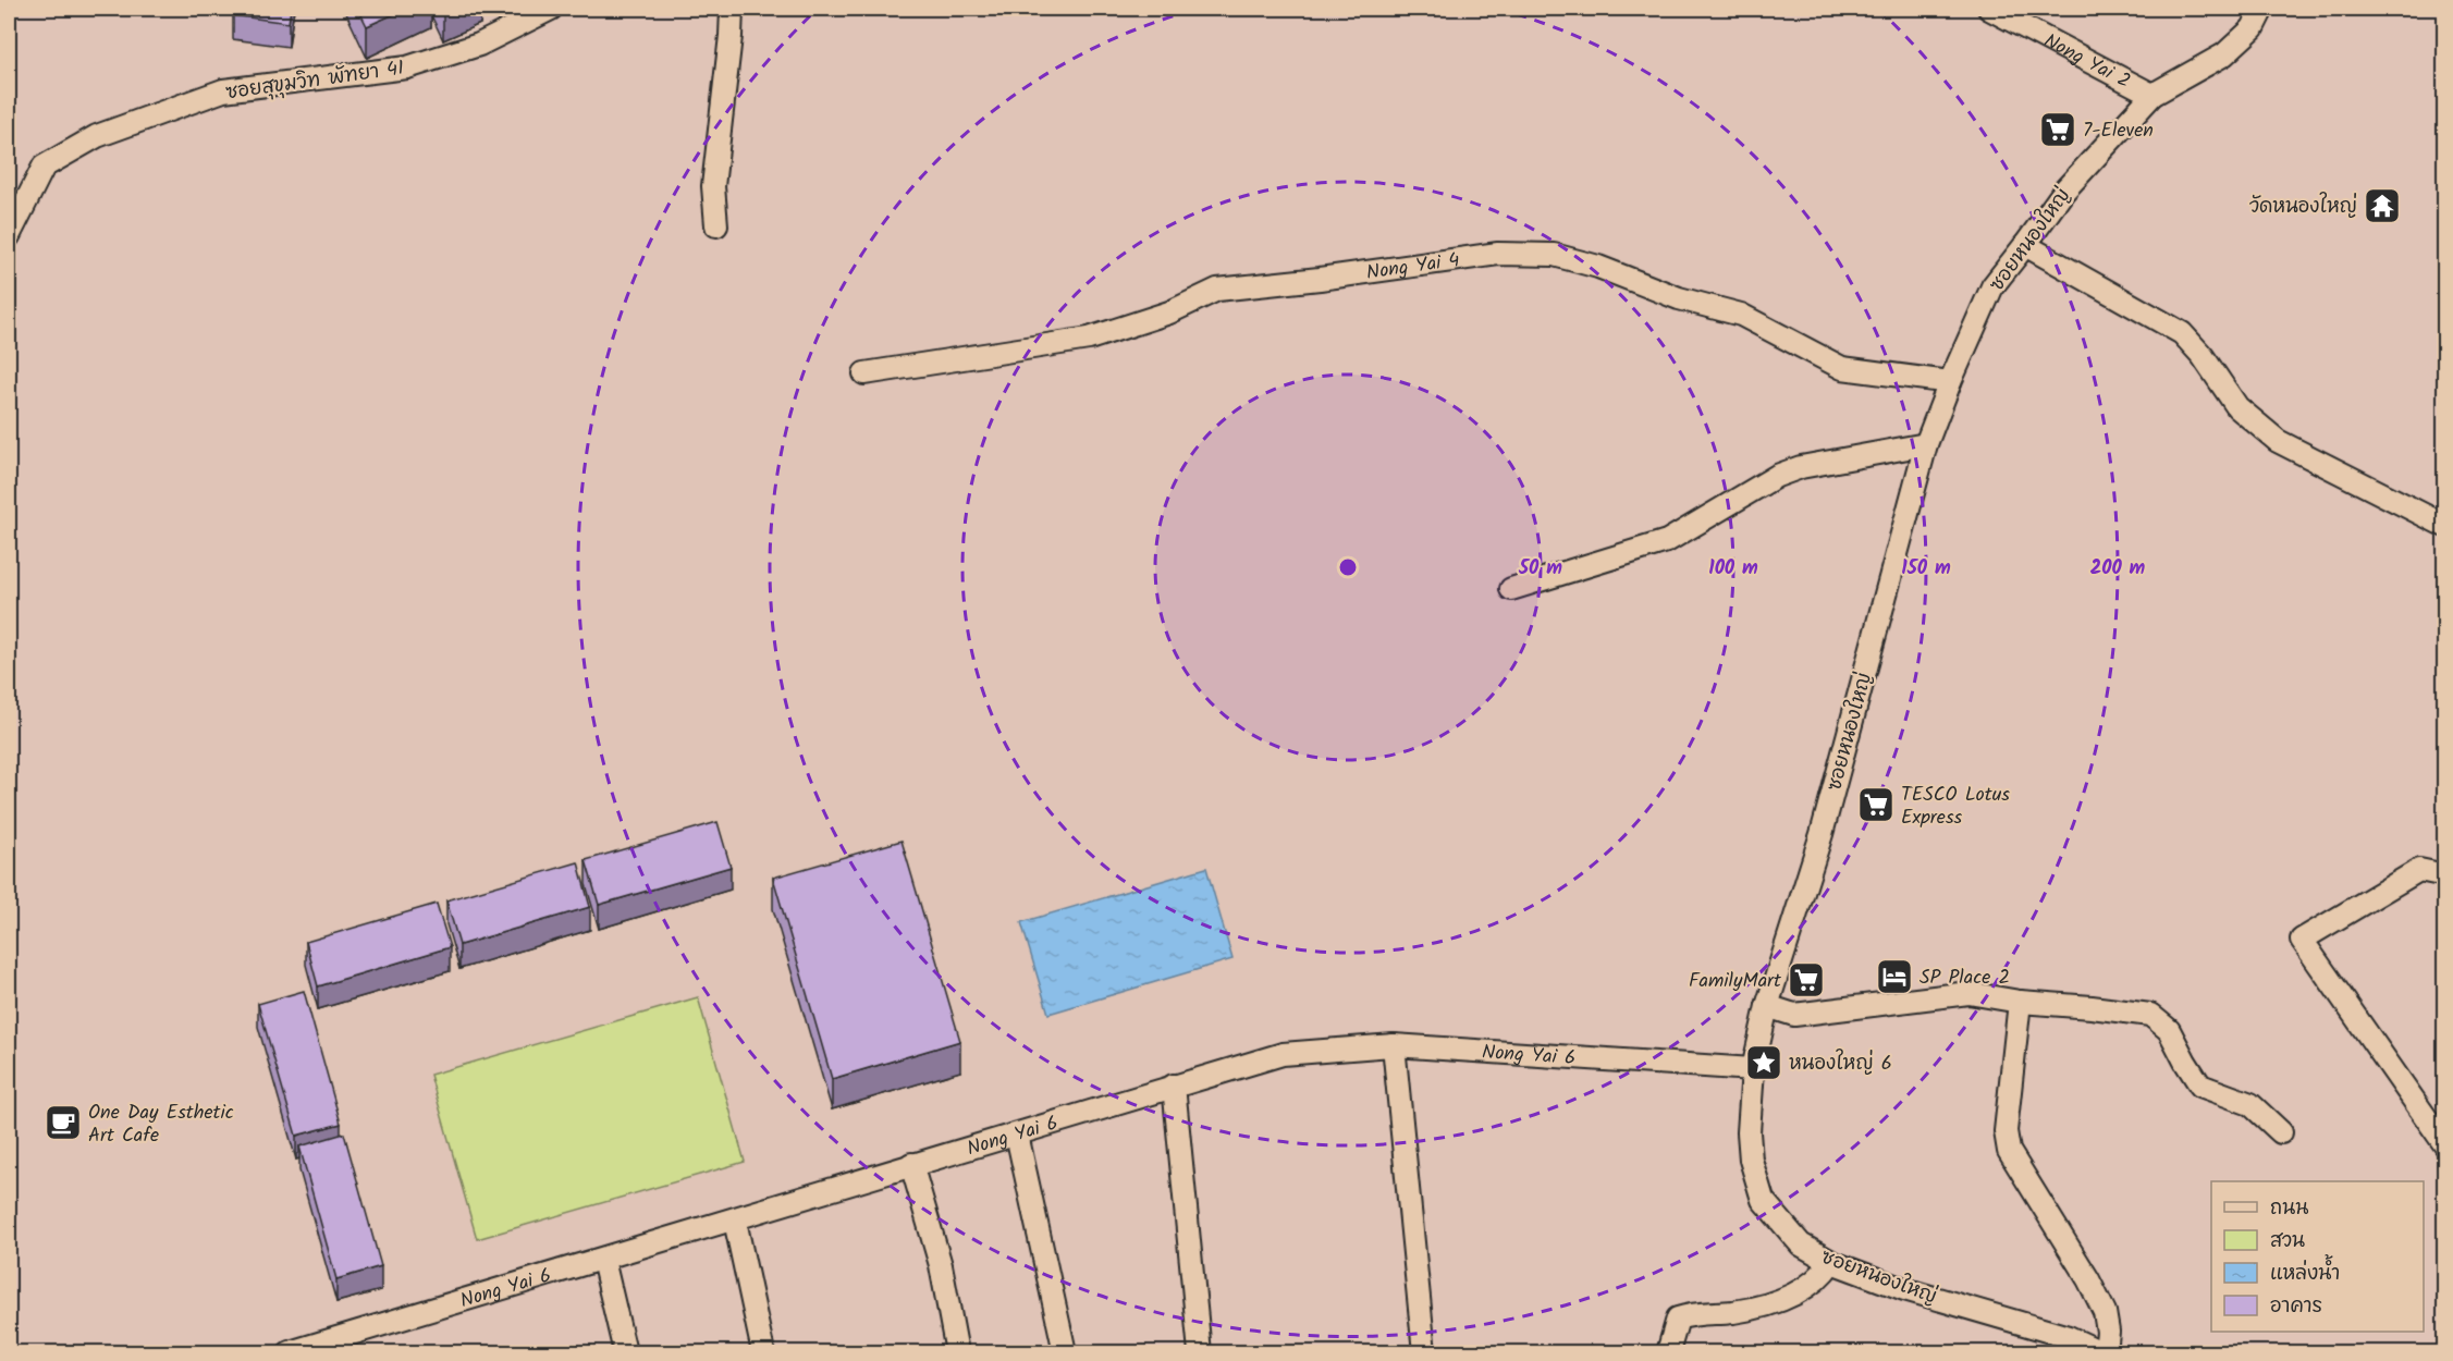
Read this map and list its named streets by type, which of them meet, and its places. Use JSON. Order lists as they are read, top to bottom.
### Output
{
  "streets": {
    "street": [
      "Nong Yai 2",
      "ซอยสุขุมวิท พัทยา 41",
      "ซอยหนองใหญ่",
      "Nong Yai 4",
      "Nong Yai 6"
    ]
  },
  "crossings": [
    ["Nong Yai 2", "ซอยหนองใหญ่"],
    ["ซอยหนองใหญ่", "Nong Yai 4"],
    ["ซอยหนองใหญ่", "Nong Yai 6"]
  ],
  "places": {
    "supermarket": ["7-Eleven", "TESCO Lotus Express", "FamilyMart"],
    "temple": ["วัดหนองใหญ่"],
    "hotel": ["SP Place 2"],
    "place": ["หนองใหญ่ 6"],
    "cafe": ["One Day Esthetic Art Cafe"]
  },
  "legend": [
    "ถนน",
    "สวน",
    "แหล่งน้ำ",
    "อาคาร"
  ],
  "rings": [
    "50 m",
    "100 m",
    "150 m",
    "200 m"
  ]
}
